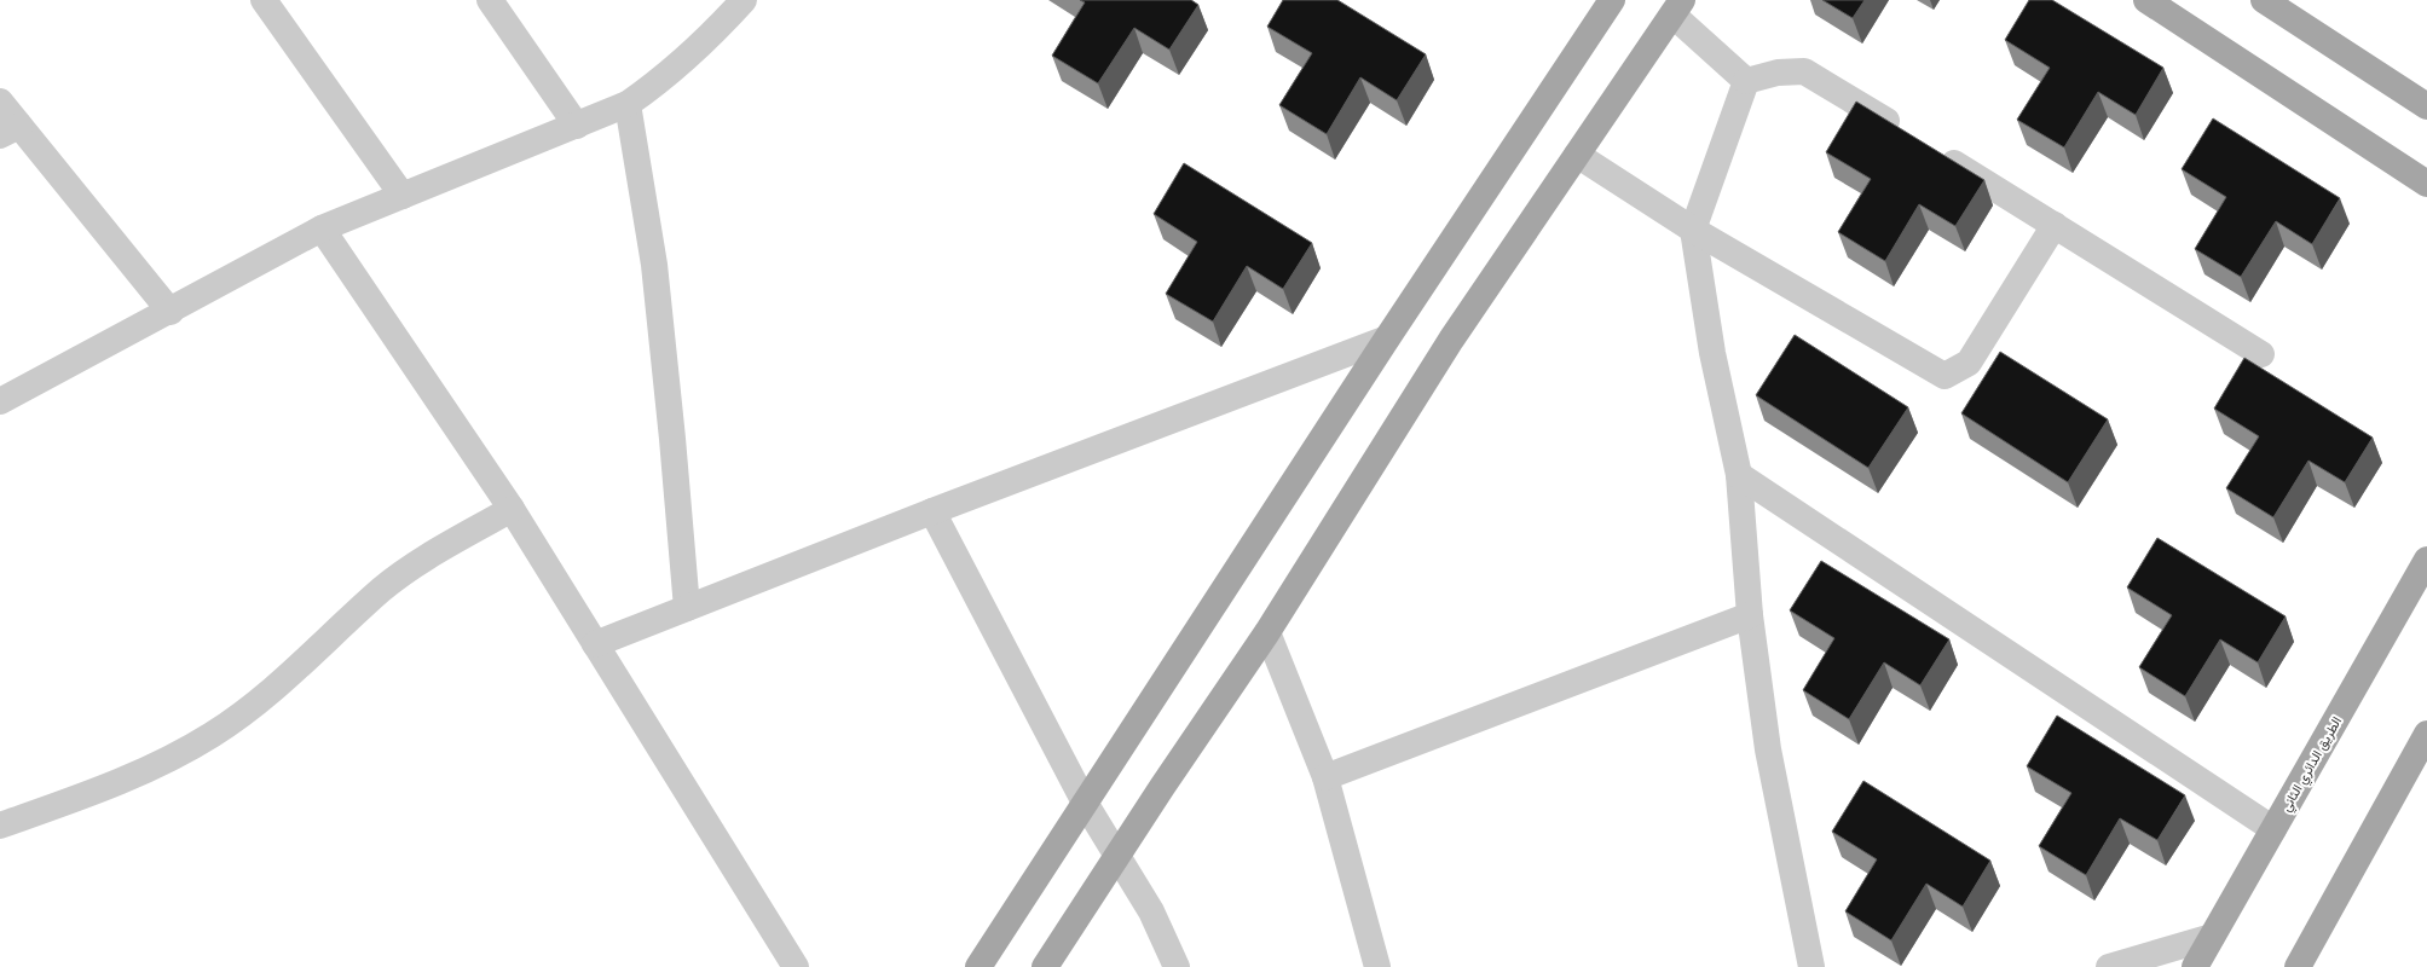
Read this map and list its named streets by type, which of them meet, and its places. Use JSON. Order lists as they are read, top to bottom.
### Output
{
  "streets": {
    "main road": ["الطريق الدائري الثاني"]
  }
}
